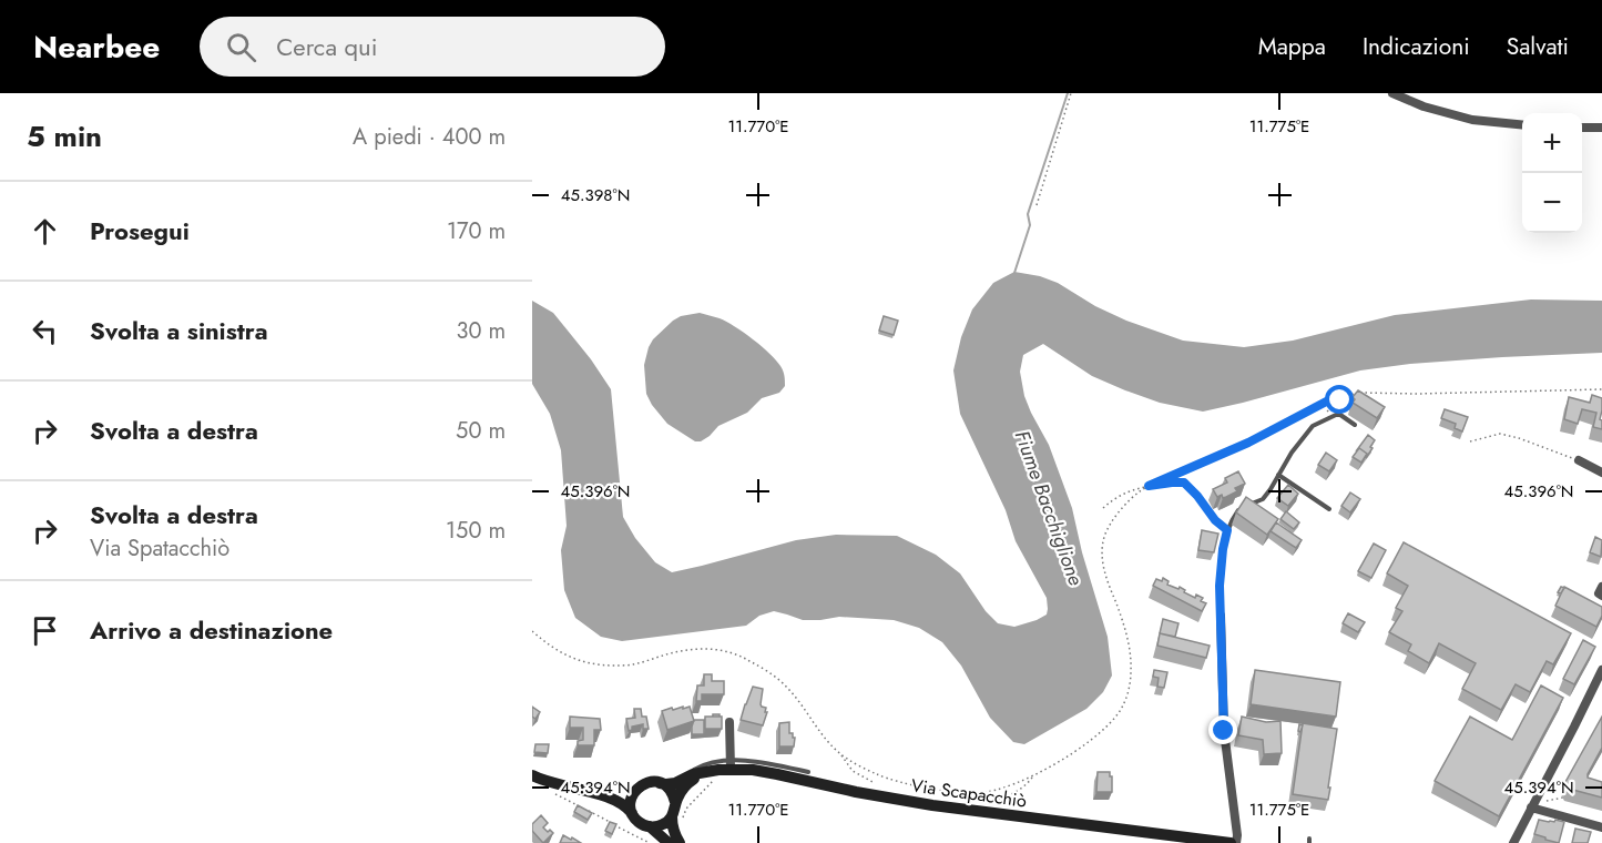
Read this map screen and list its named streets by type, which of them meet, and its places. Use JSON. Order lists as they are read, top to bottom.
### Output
{
  "streets": {
    "street": ["Via Scapacchiò"]
  },
  "water": ["Fiume Bacchiglione"],
  "page": {
    "header": "Nearbee",
    "search": "Cerca qui",
    "nav": ["Mappa", "Indicazioni", "Salvati"],
    "heading": ["5 min", "A piedi · 400 m"],
    "map_buttons": ["+", "−"],
    "list": [
      ["Prosegui", "170 m"],
      ["Svolta a sinistra", "30 m"],
      ["Svolta a destra", "50 m"],
      ["Svolta a destra", "Via Spatacchiò", "150 m"],
      "Arrivo a destinazione"
    ]
  },
  "coordinates": [
    "11.770°E",
    "11.775°E",
    "45.398°N",
    "45.396°N",
    "45.394°N"
  ]
}
